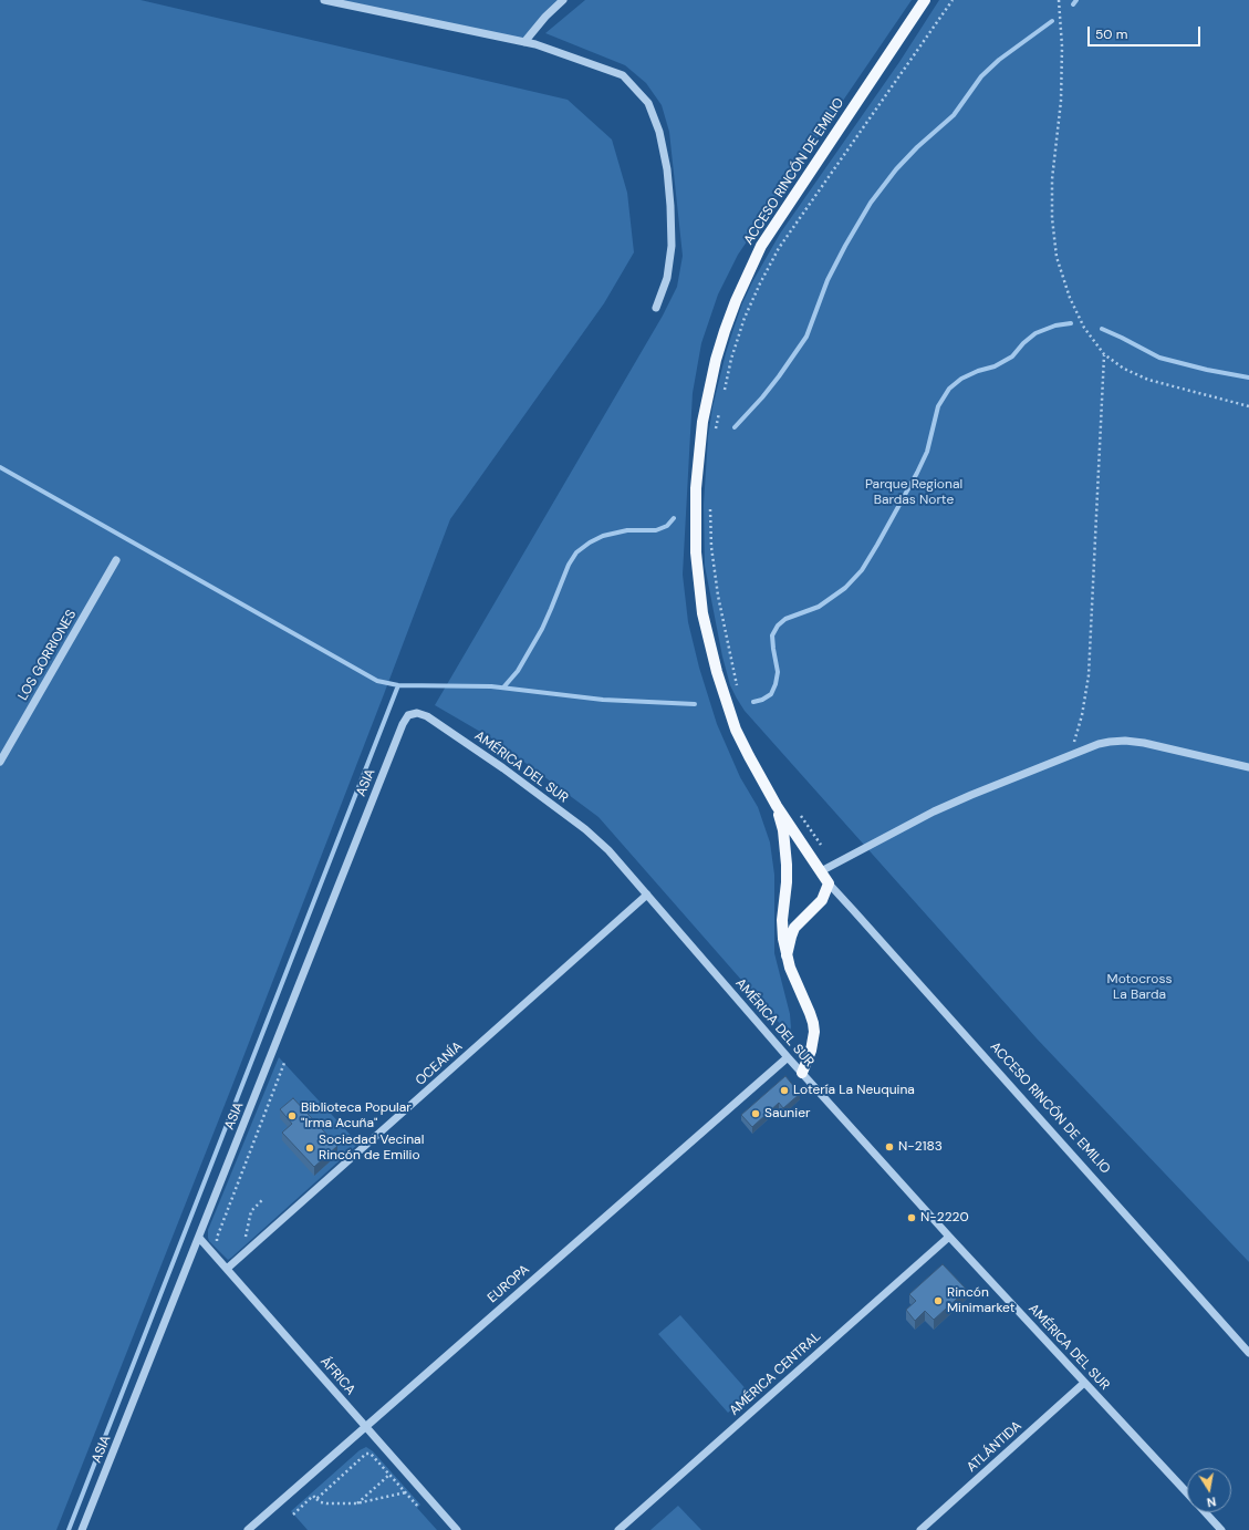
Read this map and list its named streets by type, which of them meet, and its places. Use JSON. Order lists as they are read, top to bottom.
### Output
{
  "streets": {
    "main road": ["ACCESO RINCÓN DE EMILIO"],
    "street": [
      "LOS GORRIONES",
      "AMÉRICA DEL SUR",
      "ASIA",
      "OCEANÍA",
      "EUROPA",
      "AMÉRICA CENTRAL",
      "ÁFRICA",
      "ATLÁNTIDA"
    ]
  },
  "crossings": [
    ["ACCESO RINCÓN DE EMILIO", "AMÉRICA DEL SUR"],
    ["AMÉRICA DEL SUR", "ASIA"],
    ["AMÉRICA DEL SUR", "OCEANÍA"],
    ["AMÉRICA DEL SUR", "EUROPA"],
    ["AMÉRICA DEL SUR", "AMÉRICA CENTRAL"],
    ["AMÉRICA DEL SUR", "ATLÁNTIDA"],
    ["ASIA", "ÁFRICA"],
    ["OCEANÍA", "ÁFRICA"],
    ["EUROPA", "ÁFRICA"]
  ],
  "parks": ["Parque Regional Bardas Norte", "Motocross La Barda"],
  "places": [
    "Lotería La Neuquina",
    "Saunier",
    "Biblioteca Popular \"Irma Acuña\"",
    "N-2183",
    "Sociedad Vecinal Rincón de Emilio",
    "N-2220",
    "Rincón Minimarket"
  ],
  "scale_bar": "50 m",
  "north": "bottom"
}
